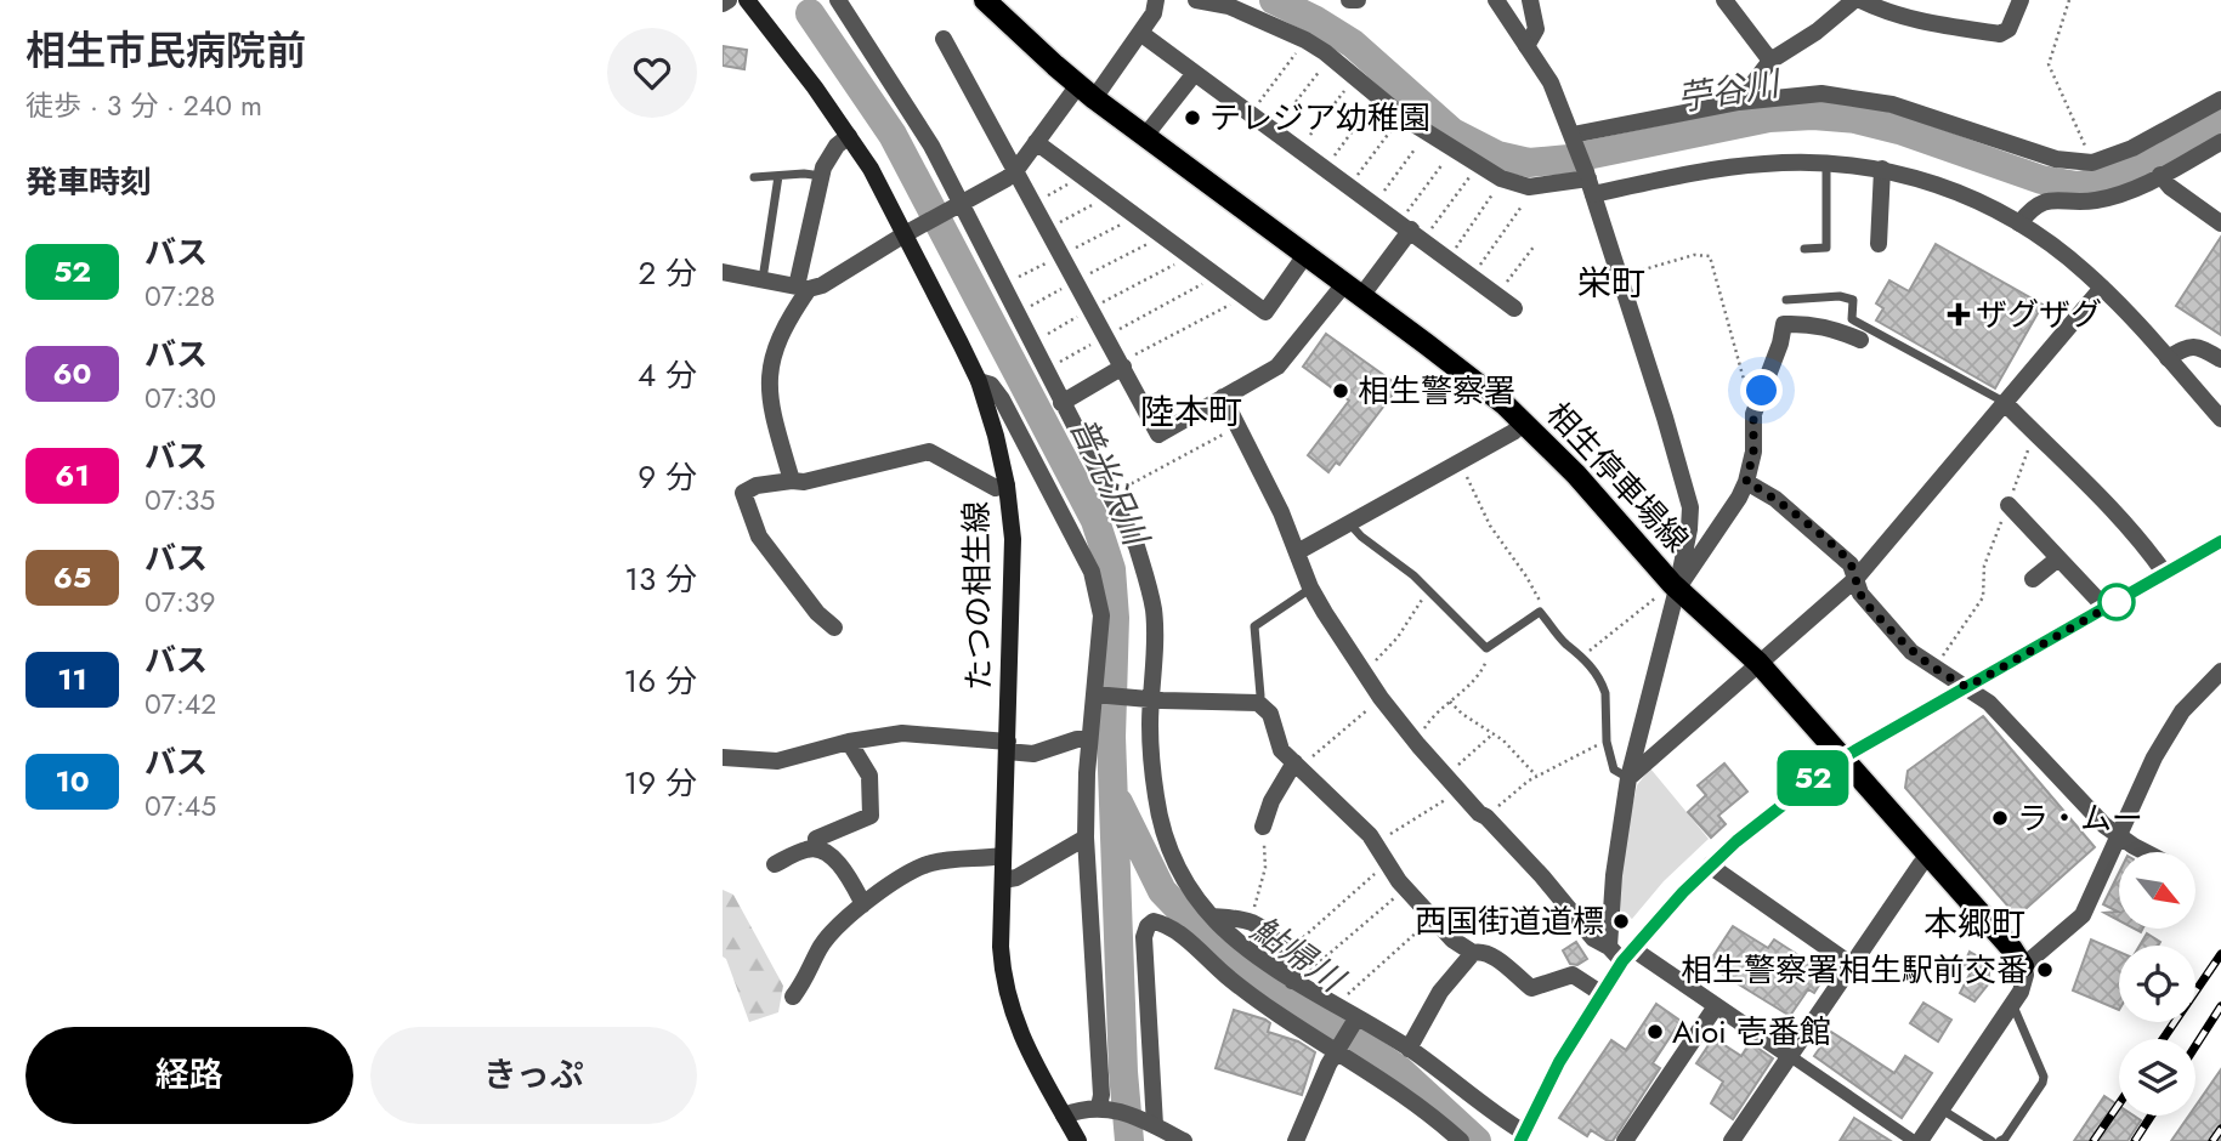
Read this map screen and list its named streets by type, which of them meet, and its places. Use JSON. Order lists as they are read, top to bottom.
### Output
{
  "streets": {
    "main road": ["相生停車場線", "たつの相生線"]
  },
  "districts": ["栄町", "陸本町", "本郷町"],
  "water": ["苧谷川", "普光沢川", "鮎帰川"],
  "places": {
    "other": [
      "テレジア幼稚園",
      "相生警察署",
      "ラ・ムー",
      "西国街道道標",
      "相生警察署相生駅前交番",
      "Aioi 壱番館"
    ],
    "health": ["ザグザグ"]
  },
  "lines": ["bus line 52"],
  "north": "bottom right",
  "page": {
    "heading": [
      ["相生市民病院前", "徒歩 · 3 分 · 240 m"],
      "発車時刻"
    ],
    "on_map": "52",
    "list": [
      {
        "mark": "52",
        "name": "バス",
        "note": "07:28",
        "value": "2 分"
      },
      {
        "mark": "60",
        "name": "バス",
        "note": "07:30",
        "value": "4 分"
      },
      {
        "mark": "61",
        "name": "バス",
        "note": "07:35",
        "value": "9 分"
      },
      {
        "mark": "65",
        "name": "バス",
        "note": "07:39",
        "value": "13 分"
      },
      {
        "mark": "11",
        "name": "バス",
        "note": "07:42",
        "value": "16 分"
      },
      {
        "mark": "10",
        "name": "バス",
        "note": "07:45",
        "value": "19 分"
      }
    ],
    "buttons": ["経路", "きっぷ"]
  }
}
